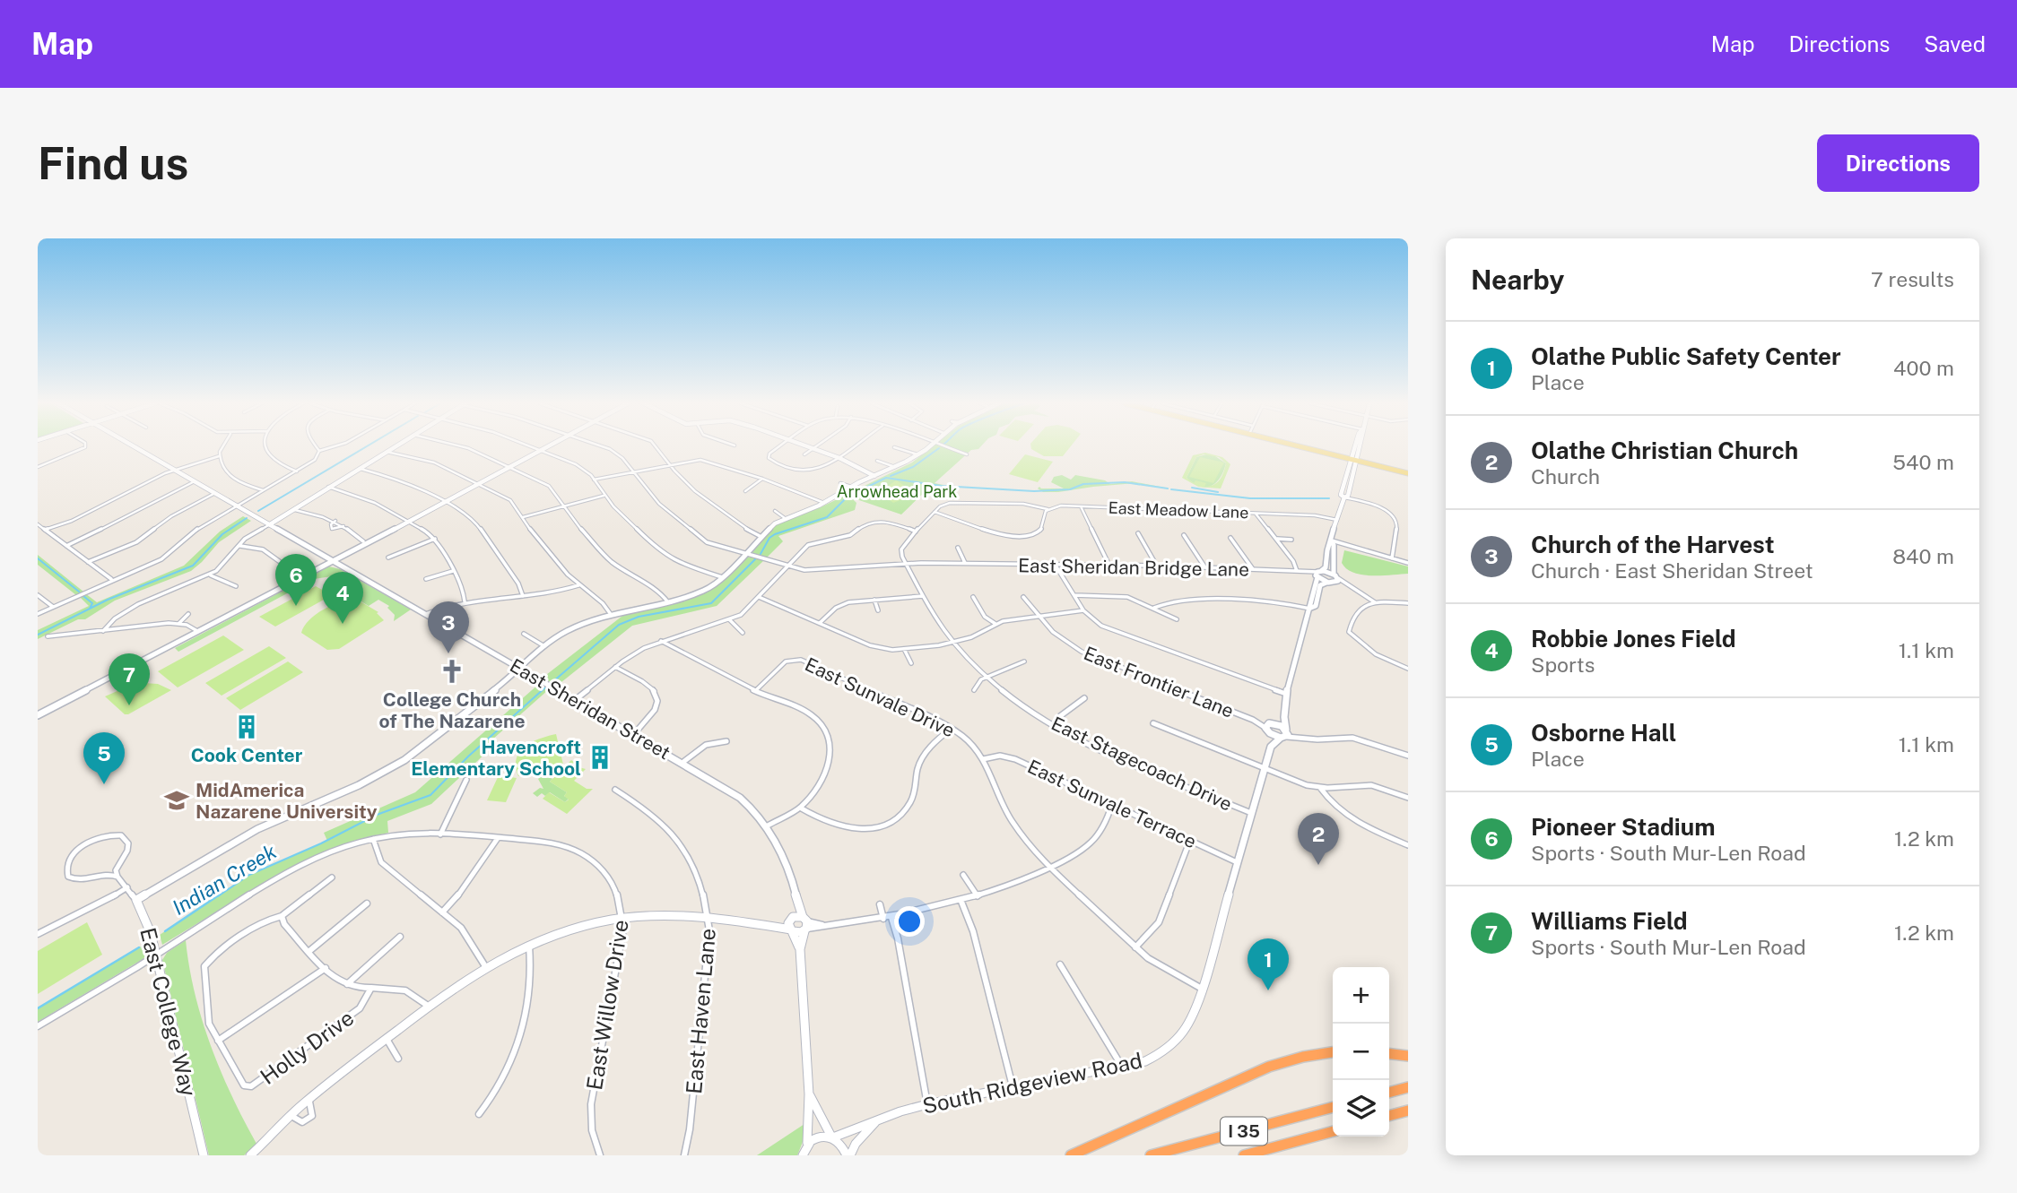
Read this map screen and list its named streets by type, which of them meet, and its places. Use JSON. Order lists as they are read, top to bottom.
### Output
{
  "streets": {
    "highway": ["I 35"],
    "street": [
      "East Meadow Lane",
      "East Sheridan Bridge Lane",
      "East Frontier Lane",
      "East Sunvale Drive",
      "East Sheridan Street",
      "East Stagecoach Drive",
      "East Sunvale Terrace",
      "East Willow Drive",
      "East Haven Lane",
      "East College Way",
      "Holly Drive",
      "South Ridgeview Road"
    ]
  },
  "crossings": [
    ["East Sheridan Bridge Lane", "East Stagecoach Drive"],
    ["East Sunvale Drive", "East Sunvale Terrace"],
    ["East Sunvale Drive", "South Ridgeview Road"],
    ["East Stagecoach Drive", "South Ridgeview Road"],
    ["East Sunvale Terrace", "South Ridgeview Road"],
    ["East Willow Drive", "East College Way"]
  ],
  "water": ["Indian Creek"],
  "parks": ["Arrowhead Park"],
  "places": {
    "church": ["College Church of The Nazarene"],
    "building": ["Cook Center", "Havencroft Elementary School"],
    "school or university": ["MidAmerica Nazarene University"]
  },
  "page": {
    "header": "Map",
    "nav": ["Map", "Directions", "Saved"],
    "buttons": "Directions",
    "title": "Find us",
    "heading": ["Nearby", "7 results"],
    "list": [
      {
        "mark": "1",
        "name": "Olathe Public Safety Center",
        "note": "Place",
        "value": "400 m"
      },
      {
        "mark": "2",
        "name": "Olathe Christian Church",
        "note": "Church",
        "value": "540 m"
      },
      {
        "mark": "3",
        "name": "Church of the Harvest",
        "note": "Church · East Sheridan Street",
        "value": "840 m"
      },
      {
        "mark": "4",
        "name": "Robbie Jones Field",
        "note": "Sports",
        "value": "1.1 km"
      },
      {
        "mark": "5",
        "name": "Osborne Hall",
        "note": "Place",
        "value": "1.1 km"
      },
      {
        "mark": "6",
        "name": "Pioneer Stadium",
        "note": "Sports · South Mur-Len Road",
        "value": "1.2 km"
      },
      {
        "mark": "7",
        "name": "Williams Field",
        "note": "Sports · South Mur-Len Road",
        "value": "1.2 km"
      }
    ],
    "pins": [
      "6",
      "4",
      "3",
      "7",
      "5",
      "2",
      "1"
    ],
    "map_buttons": ["+", "−"]
  }
}
